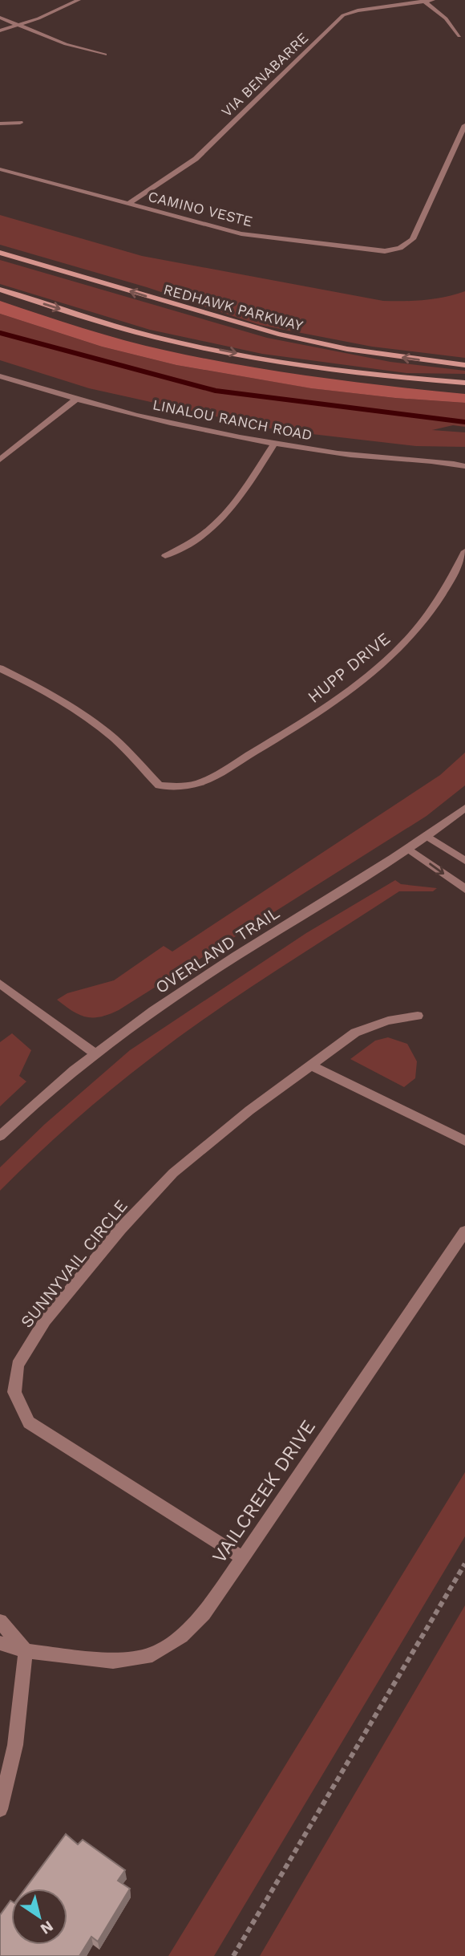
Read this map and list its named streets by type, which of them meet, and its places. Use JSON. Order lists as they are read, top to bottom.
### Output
{
  "streets": {
    "main road": ["REDHAWK PARKWAY"],
    "street": [
      "VIA BENABARRE",
      "CAMINO VESTE",
      "LINALOU RANCH ROAD",
      "HUPP DRIVE",
      "OVERLAND TRAIL",
      "SUNNYVAIL CIRCLE",
      "VAILCREEK DRIVE"
    ]
  },
  "crossings": [
    ["VIA BENABARRE", "CAMINO VESTE"],
    ["SUNNYVAIL CIRCLE", "VAILCREEK DRIVE"]
  ],
  "north": "bottom right"
}
